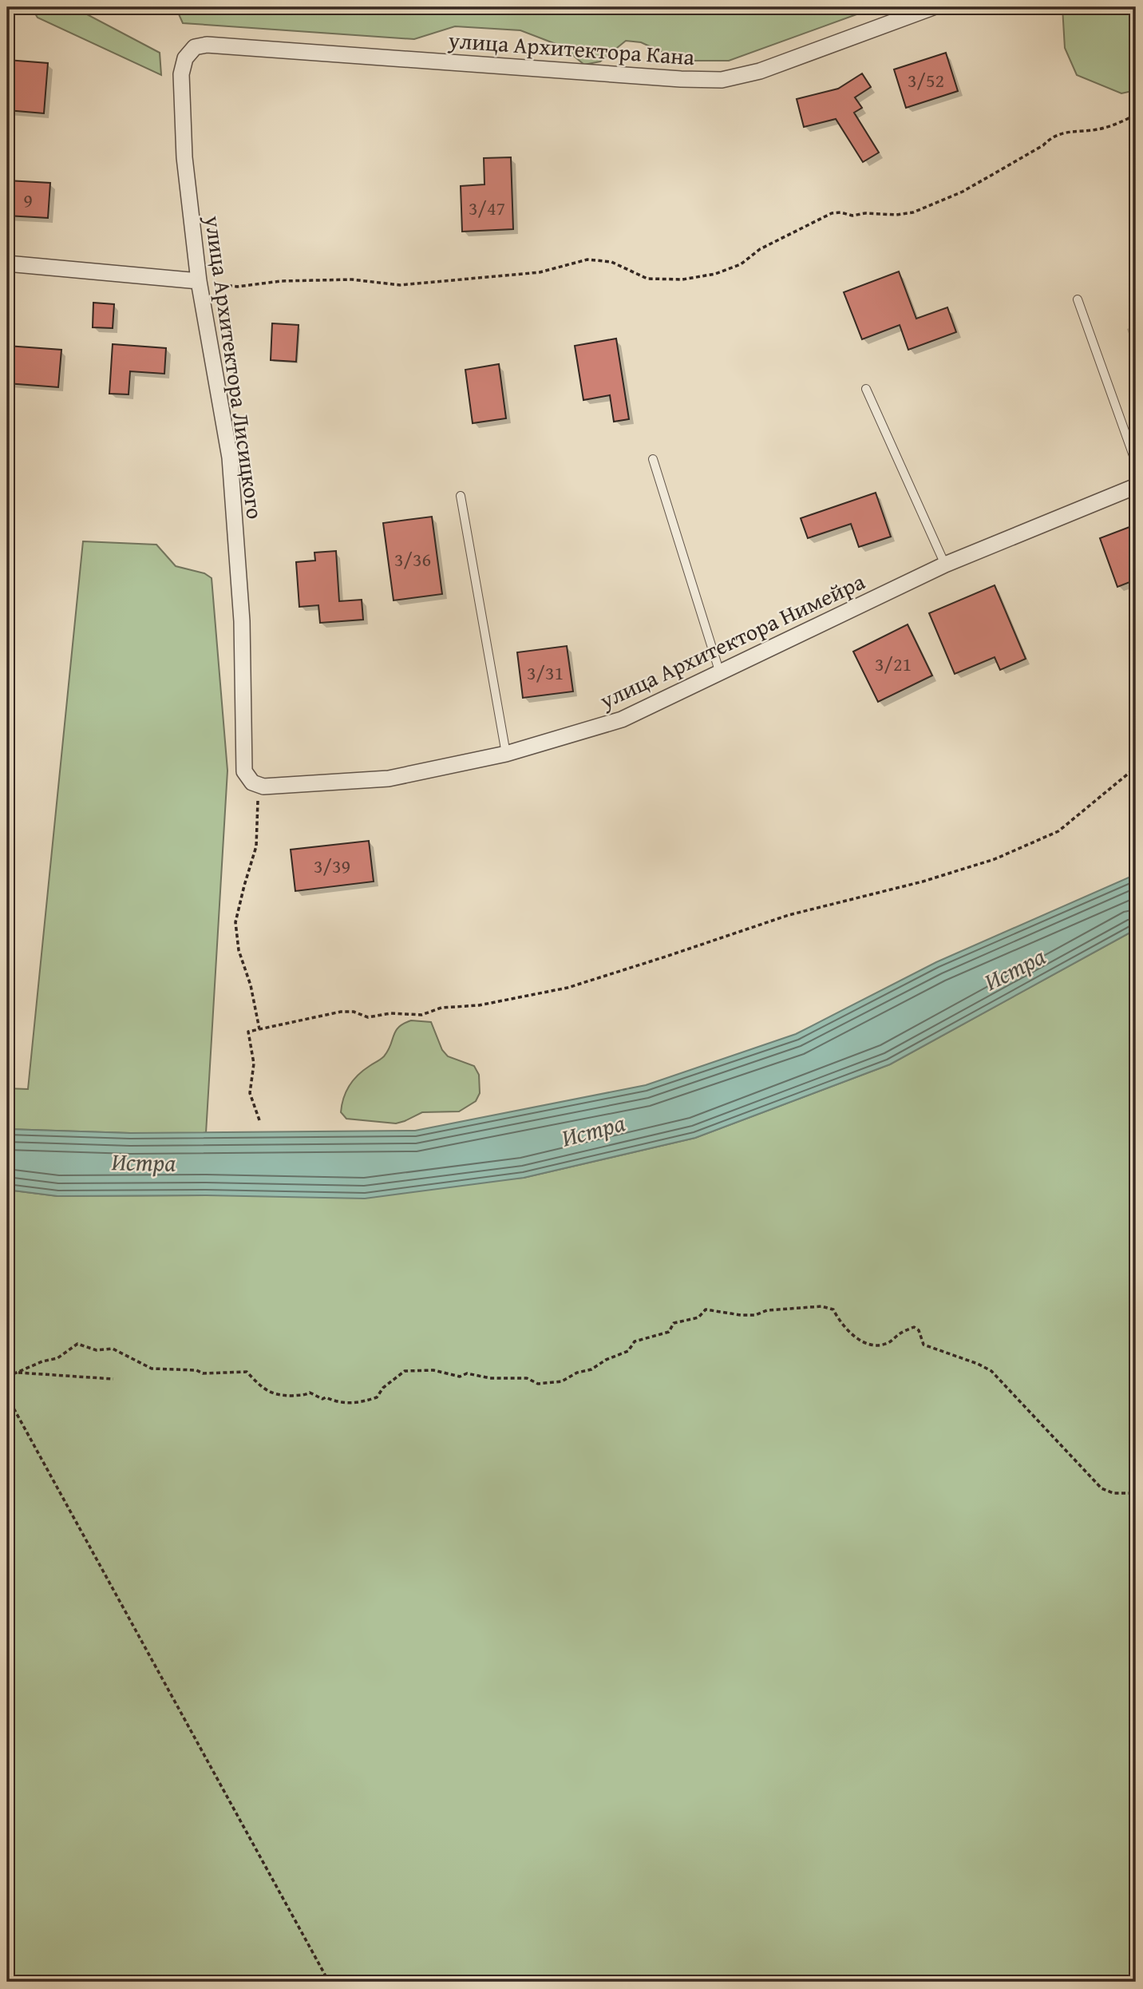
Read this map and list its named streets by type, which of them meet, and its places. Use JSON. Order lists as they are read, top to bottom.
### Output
{
  "streets": {
    "street": ["улица Архитектора Кана", "улица Архитектора Лисицкого", "улица Архитектора Нимейра"]
  },
  "crossings": [
    ["улица Архитектора Кана", "улица Архитектора Лисицкого"],
    ["улица Архитектора Лисицкого", "улица Архитектора Нимейра"]
  ],
  "water": ["Истра"],
  "house_numbers": [
    "3/52",
    "9",
    "3/47",
    "3/36",
    "3/21",
    "3/31",
    "3/39"
  ]
}
